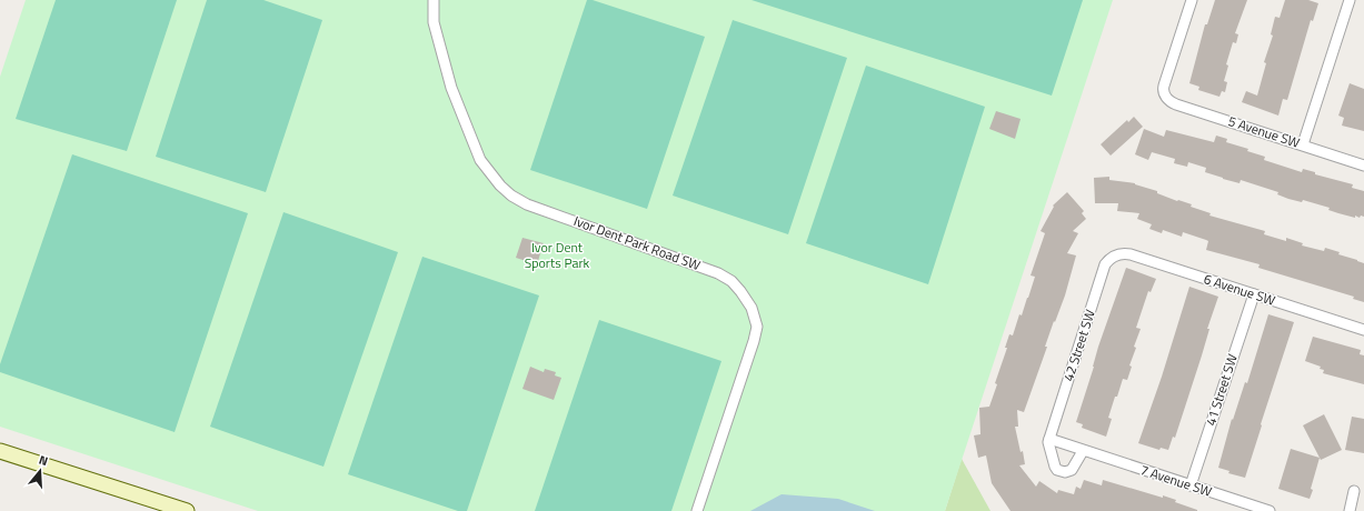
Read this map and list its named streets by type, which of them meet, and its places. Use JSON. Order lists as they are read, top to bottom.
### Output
{
  "streets": {
    "street": [
      "5 Avenue SW",
      "Ivor Dent Park Road SW",
      "6 Avenue SW",
      "42 Street SW",
      "41 Street SW",
      "7 Avenue SW"
    ]
  },
  "crossings": [
    ["6 Avenue SW", "42 Street SW"],
    ["6 Avenue SW", "41 Street SW"],
    ["42 Street SW", "7 Avenue SW"],
    ["41 Street SW", "7 Avenue SW"]
  ],
  "parks": ["Ivor Dent Sports Park"],
  "north": "top"
}
